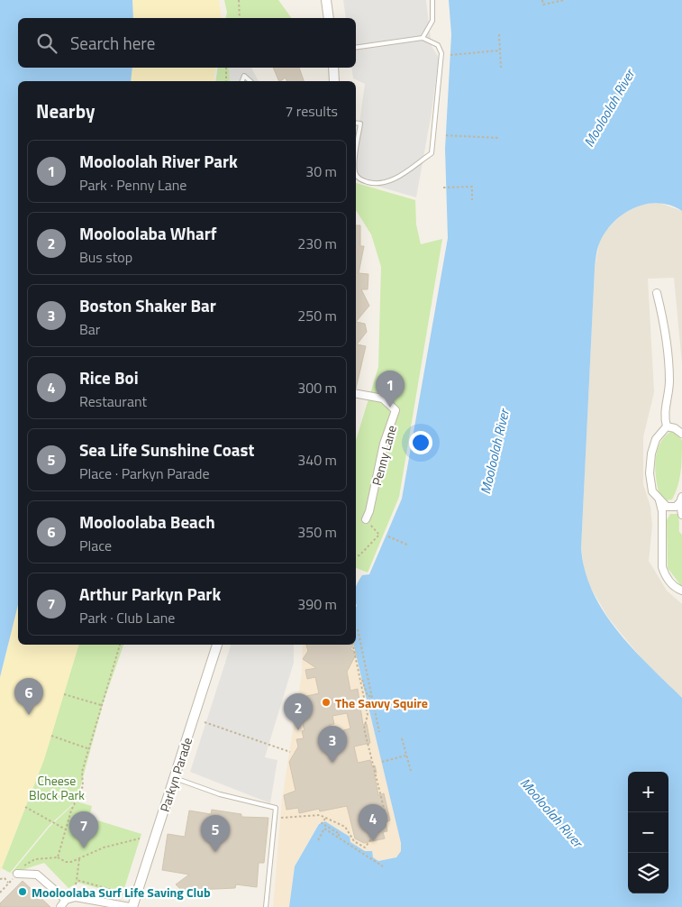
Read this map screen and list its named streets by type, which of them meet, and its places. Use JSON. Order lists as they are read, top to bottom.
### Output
{
  "streets": {
    "street": ["Penny Lane", "Parkyn Parade"]
  },
  "water": ["Mooloolah River"],
  "parks": ["Cheese Block Park"],
  "places": ["The Savvy Squire", "Mooloolaba Surf Life Saving Club"],
  "page": {
    "search": "Search here",
    "heading": ["Nearby", "7 results"],
    "list": [
      {
        "mark": "1",
        "name": "Mooloolah River Park",
        "note": "Park · Penny Lane",
        "value": "30 m"
      },
      {
        "mark": "2",
        "name": "Mooloolaba Wharf",
        "note": "Bus stop",
        "value": "230 m"
      },
      {
        "mark": "3",
        "name": "Boston Shaker Bar",
        "note": "Bar",
        "value": "250 m"
      },
      {
        "mark": "4",
        "name": "Rice Boi",
        "note": "Restaurant",
        "value": "300 m"
      },
      {
        "mark": "5",
        "name": "Sea Life Sunshine Coast",
        "note": "Place · Parkyn Parade",
        "value": "340 m"
      },
      {
        "mark": "6",
        "name": "Mooloolaba Beach",
        "note": "Place",
        "value": "350 m"
      },
      {
        "mark": "7",
        "name": "Arthur Parkyn Park",
        "note": "Park · Club Lane",
        "value": "390 m"
      }
    ],
    "pins": [
      "1",
      "6",
      "2",
      "3",
      "4",
      "7",
      "5"
    ],
    "map_buttons": ["+", "−"]
  }
}
